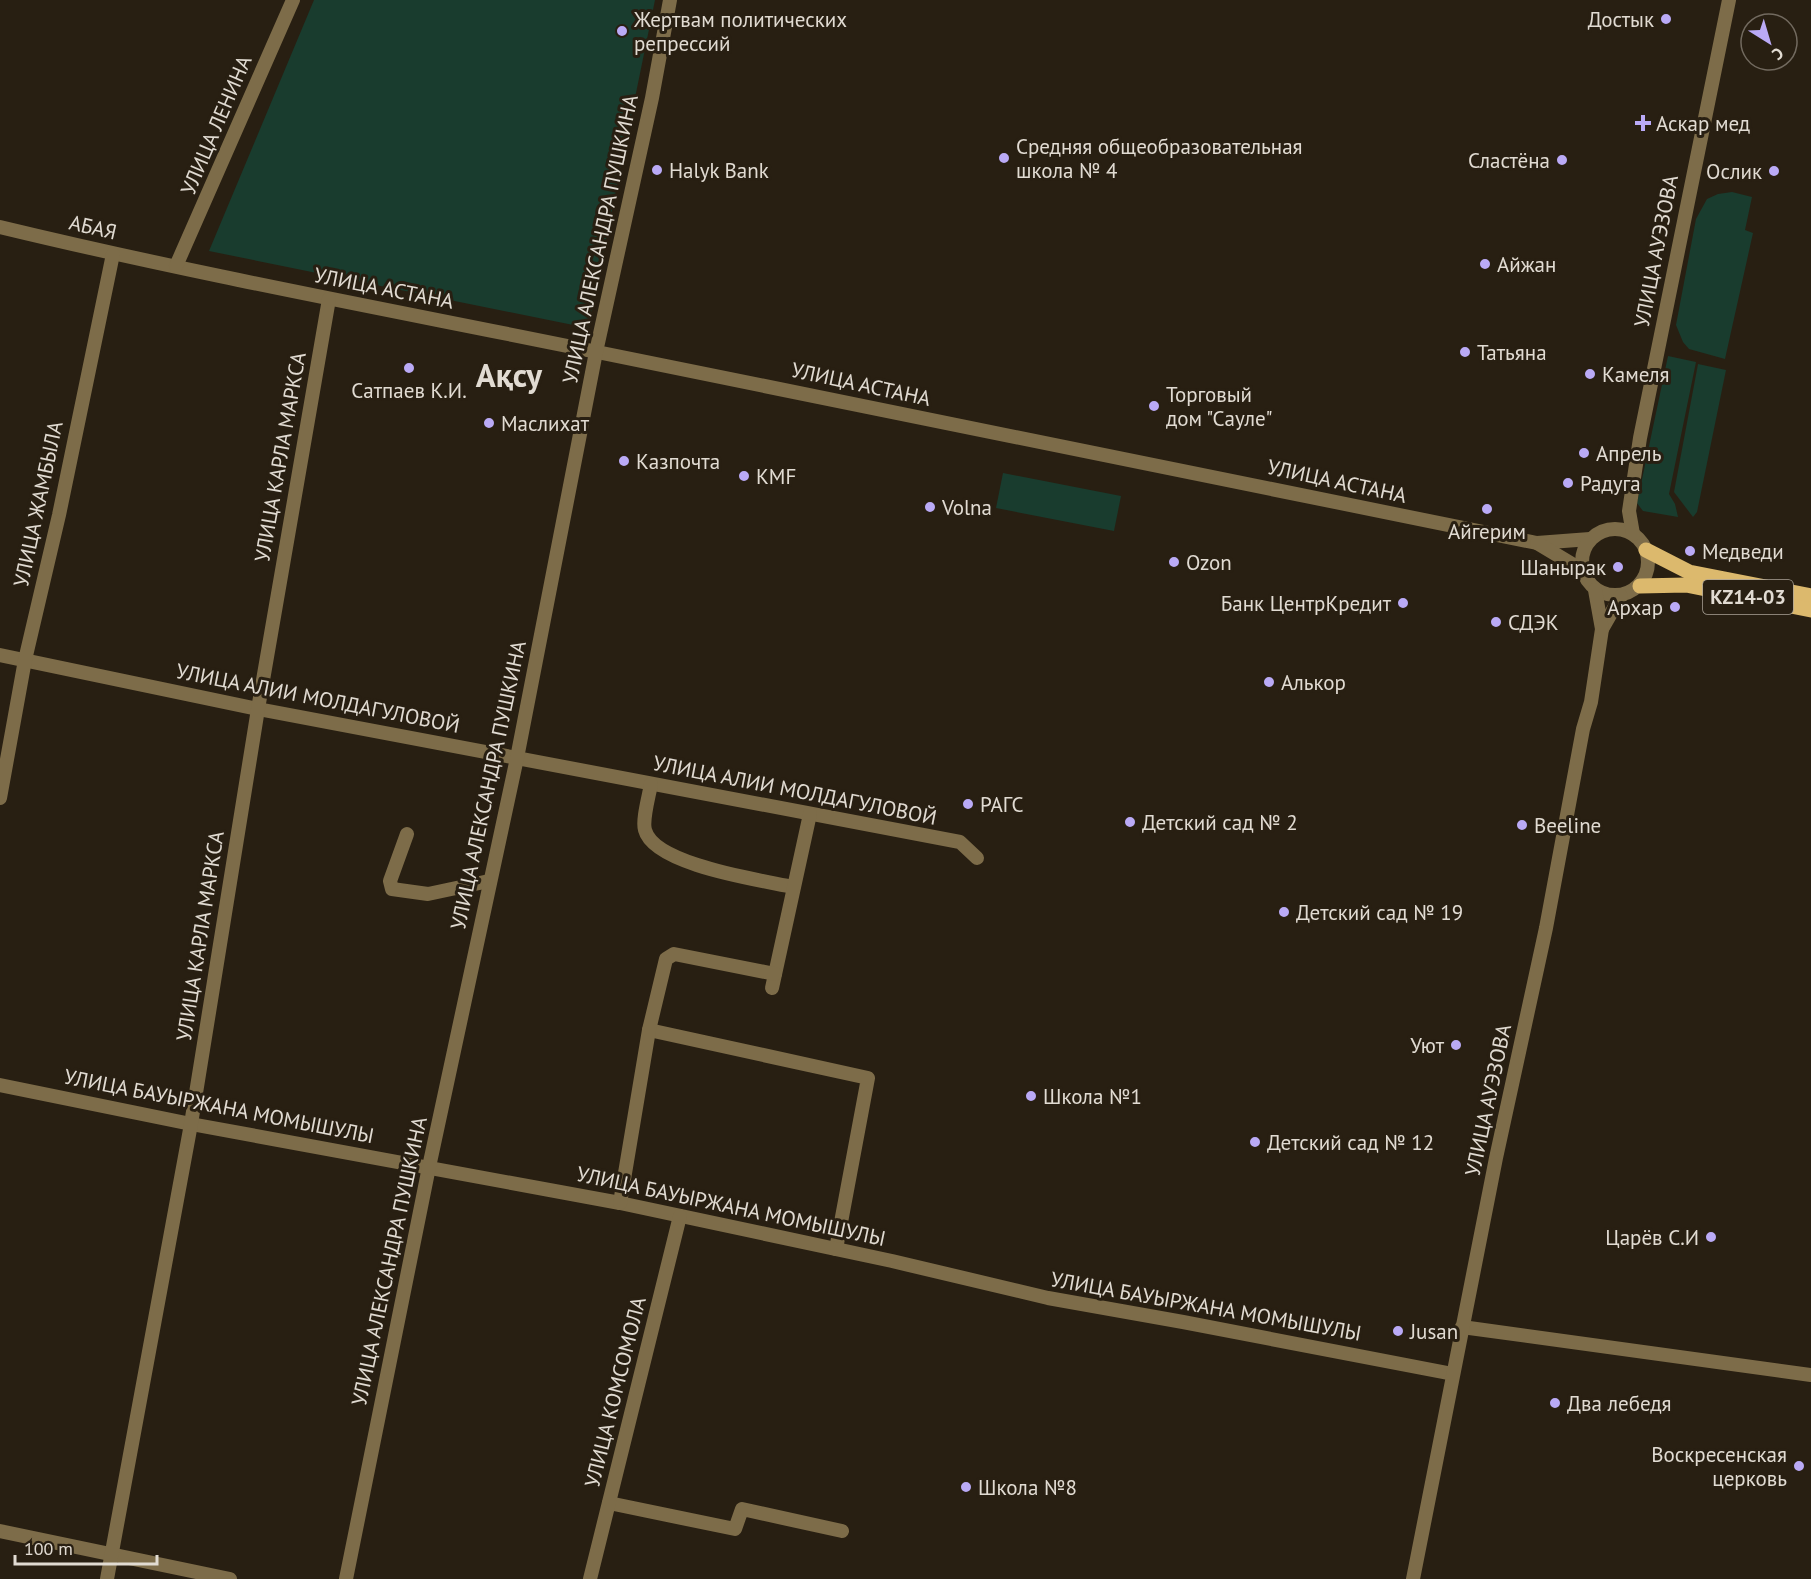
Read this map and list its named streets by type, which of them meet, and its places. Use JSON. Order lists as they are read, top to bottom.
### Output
{
  "streets": {
    "main road": ["KZ14-03"],
    "street": [
      "УЛИЦА ЛЕНИНА",
      "АБАЯ",
      "УЛИЦА АЛЕКСАНДРА ПУШКИНА",
      "УЛИЦА АУЭЗОВА",
      "УЛИЦА АСТАНА",
      "УЛИЦА КАРЛА МАРКСА",
      "УЛИЦА ЖАМБЫЛА",
      "УЛИЦА АЛИИ МОЛДАГУЛОВОЙ",
      "УЛИЦА БАУЫРЖАНА МОМЫШУЛЫ",
      "УЛИЦА КОМСОМОЛА"
    ]
  },
  "crossings": [
    ["УЛИЦА ЛЕНИНА", "АБАЯ"],
    ["УЛИЦА ЛЕНИНА", "УЛИЦА АСТАНА"],
    ["АБАЯ", "УЛИЦА АСТАНА"],
    ["АБАЯ", "УЛИЦА ЖАМБЫЛА"],
    ["УЛИЦА АЛЕКСАНДРА ПУШКИНА", "УЛИЦА АСТАНА"],
    ["УЛИЦА АЛЕКСАНДРА ПУШКИНА", "УЛИЦА АЛИИ МОЛДАГУЛОВОЙ"],
    ["УЛИЦА АЛЕКСАНДРА ПУШКИНА", "УЛИЦА БАУЫРЖАНА МОМЫШУЛЫ"],
    ["УЛИЦА АУЭЗОВА", "KZ14-03"],
    ["УЛИЦА АУЭЗОВА", "УЛИЦА БАУЫРЖАНА МОМЫШУЛЫ"],
    ["УЛИЦА АСТАНА", "УЛИЦА КАРЛА МАРКСА"],
    ["УЛИЦА КАРЛА МАРКСА", "УЛИЦА АЛИИ МОЛДАГУЛОВОЙ"],
    ["УЛИЦА КАРЛА МАРКСА", "УЛИЦА БАУЫРЖАНА МОМЫШУЛЫ"],
    ["УЛИЦА ЖАМБЫЛА", "УЛИЦА АЛИИ МОЛДАГУЛОВОЙ"],
    ["УЛИЦА БАУЫРЖАНА МОМЫШУЛЫ", "УЛИЦА КОМСОМОЛА"]
  ],
  "districts": ["Ақсу"],
  "places": {
    "other": [
      "Достык",
      "Жертвам политических репрессий",
      "Средняя общеобразовательная школа № 4",
      "Сластёна",
      "Halyk Bank",
      "Ослик",
      "Айжан",
      "Татьяна",
      "Сатпаев К.И.",
      "Камеля",
      "Торговый дом \"Сауле\"",
      "Маслихат",
      "Апрель",
      "Казпочта",
      "KMF",
      "Радуга",
      "Volna",
      "Айгерим",
      "Медведи",
      "Ozon",
      "Шанырак",
      "Банк ЦентрКредит",
      "Архар",
      "СДЭК",
      "Алькор",
      "РАГС",
      "Детский сад № 2",
      "Beeline",
      "Детский сад № 19",
      "Уют",
      "Школа №1",
      "Детский сад № 12",
      "Царёв С.И",
      "Jusan",
      "Два лебедя",
      "Воскресенская церковь",
      "Школа №8"
    ],
    "health": ["Аскар мед"]
  },
  "scale_bar": "100 m",
  "north": "bottom right"
}
